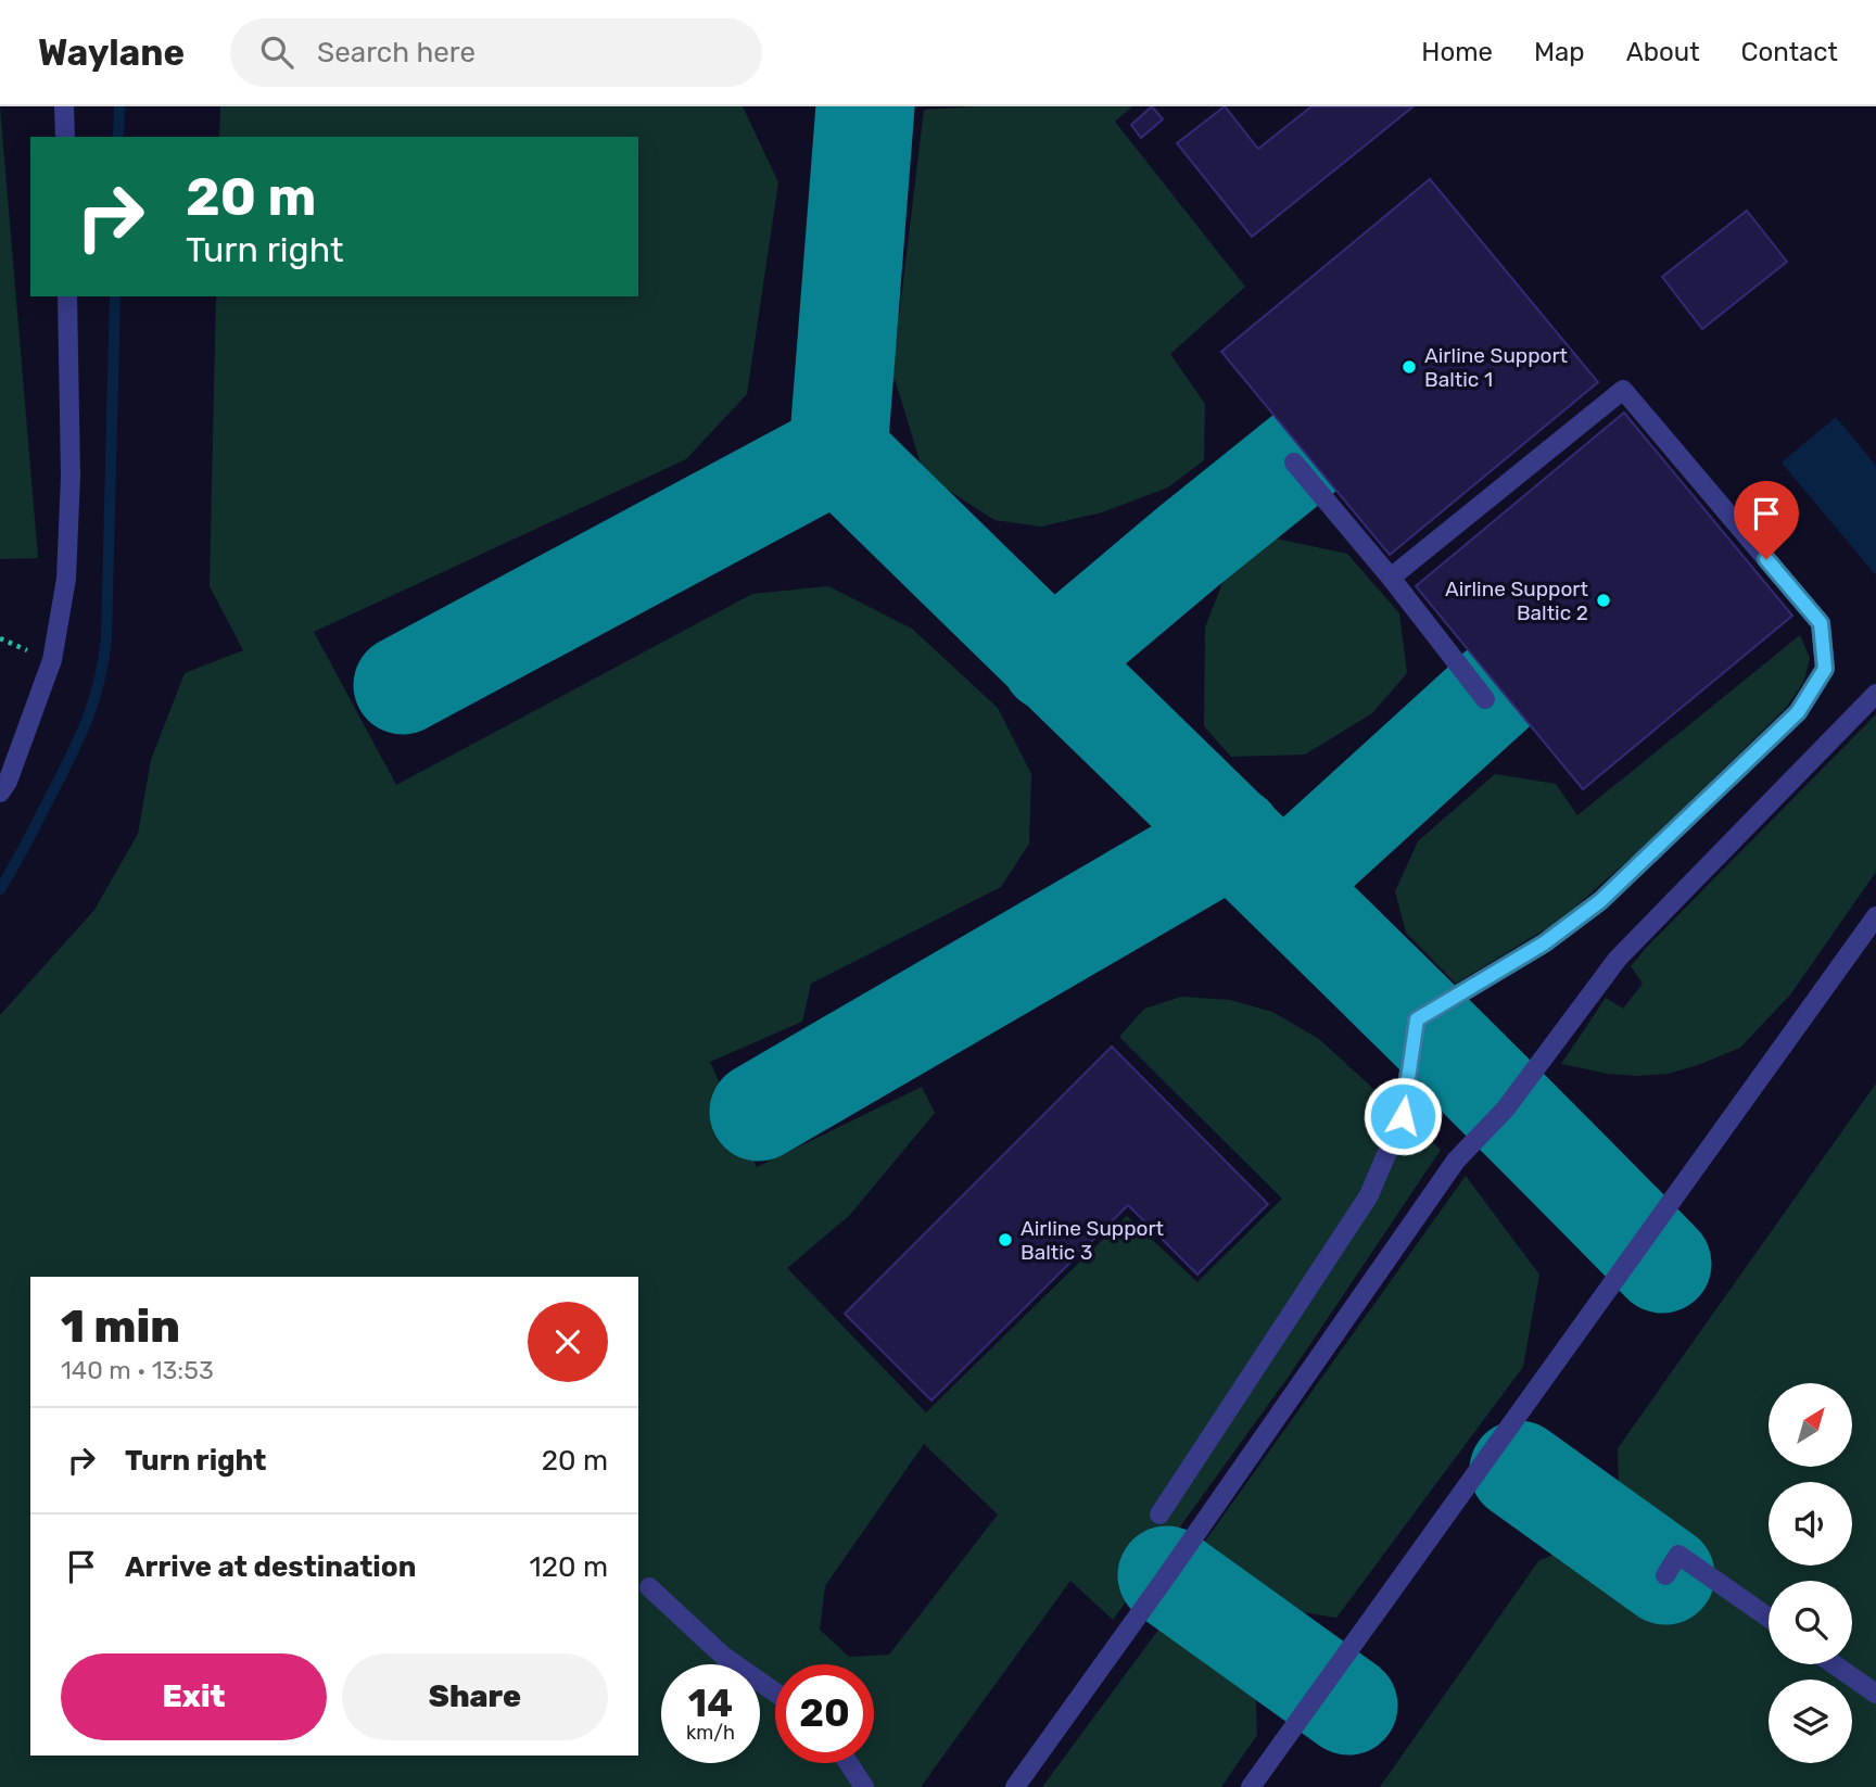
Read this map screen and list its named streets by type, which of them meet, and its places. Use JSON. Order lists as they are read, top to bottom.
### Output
{
  "places": ["Airline Support Baltic 1", "Airline Support Baltic 2", "Airline Support Baltic 3"],
  "north": "top right",
  "page": {
    "header": "Waylane",
    "search": "Search here",
    "nav": [
      "Home",
      "Map",
      "About",
      "Contact"
    ],
    "turn": ["20 m", "Turn right"],
    "heading": ["1 min", "140 m · 13:53"],
    "list": [
      {
        "name": "Turn right",
        "value": "20 m"
      },
      {
        "name": "Arrive at destination",
        "value": "120 m"
      }
    ],
    "buttons": ["Exit", "Share"],
    "speed": "14 km/h",
    "limit": "20"
  }
}
